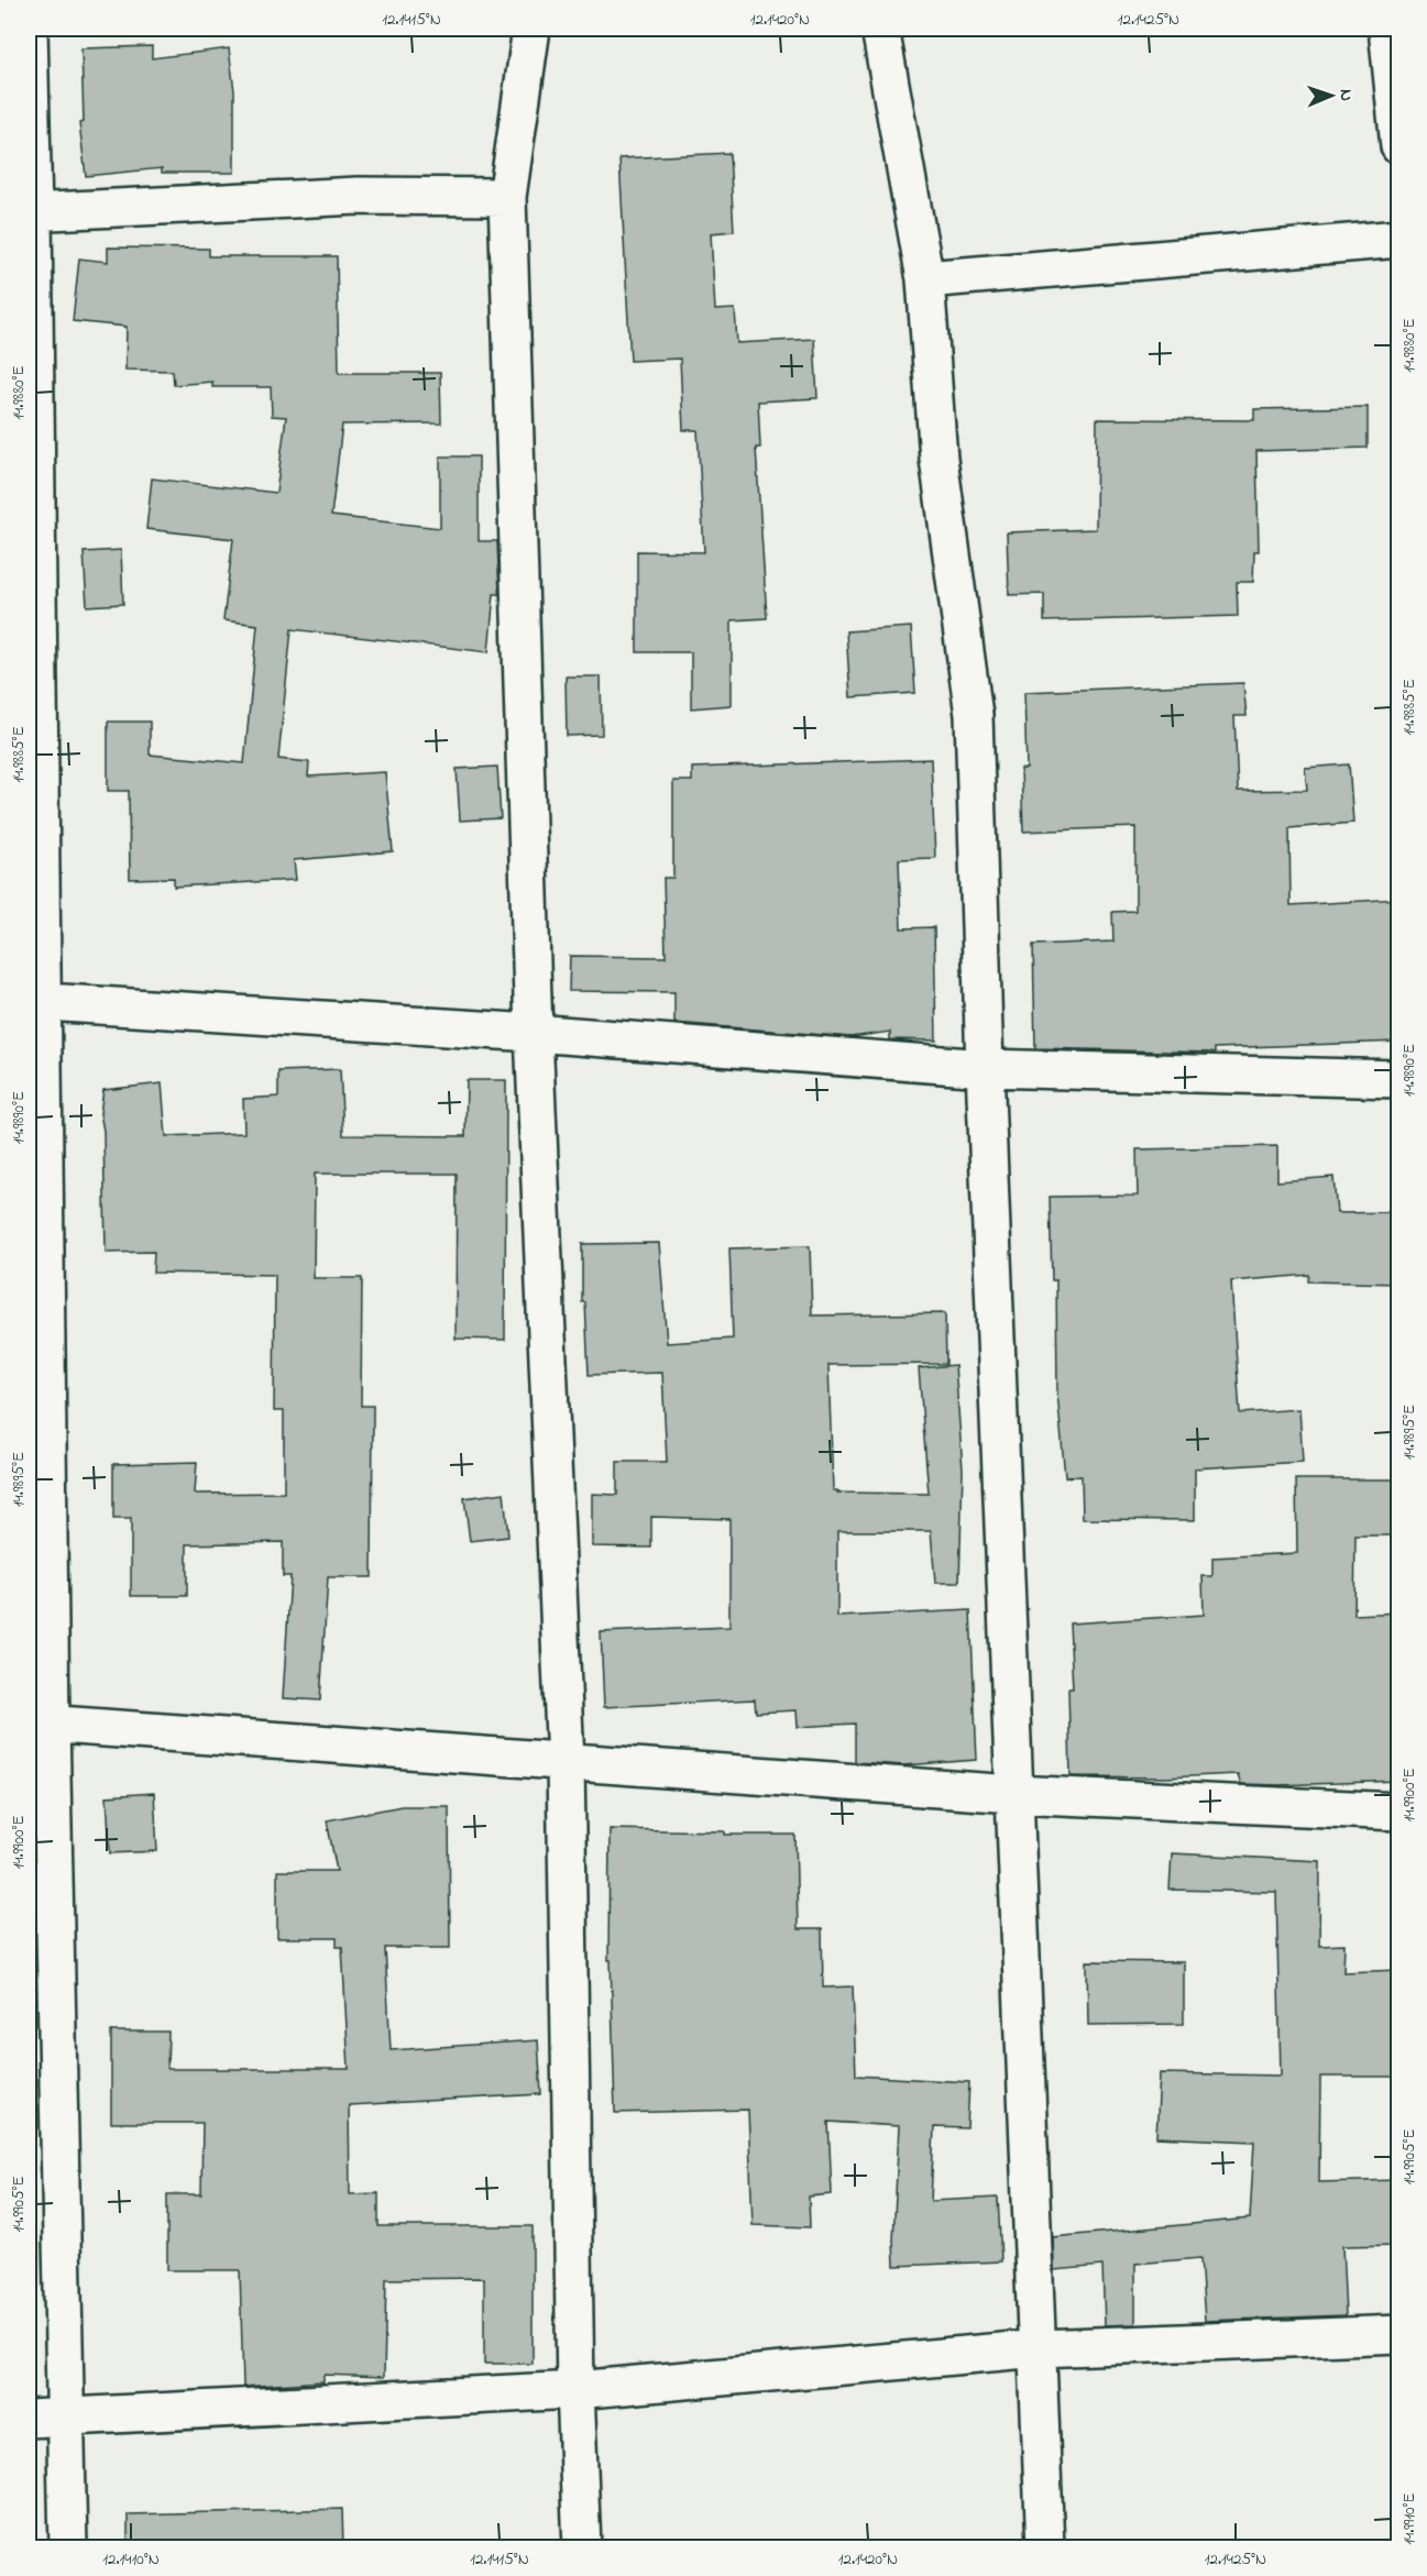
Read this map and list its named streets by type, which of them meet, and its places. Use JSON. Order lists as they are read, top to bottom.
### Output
{
  "north": "right",
  "coordinates": [
    "12.1415°N",
    "12.1420°N",
    "12.1425°N",
    "14.9880°E",
    "14.9885°E",
    "14.9890°E",
    "14.9895°E",
    "14.9900°E",
    "14.9905°E",
    "14.9910°E",
    "12.1410°N"
  ]
}
